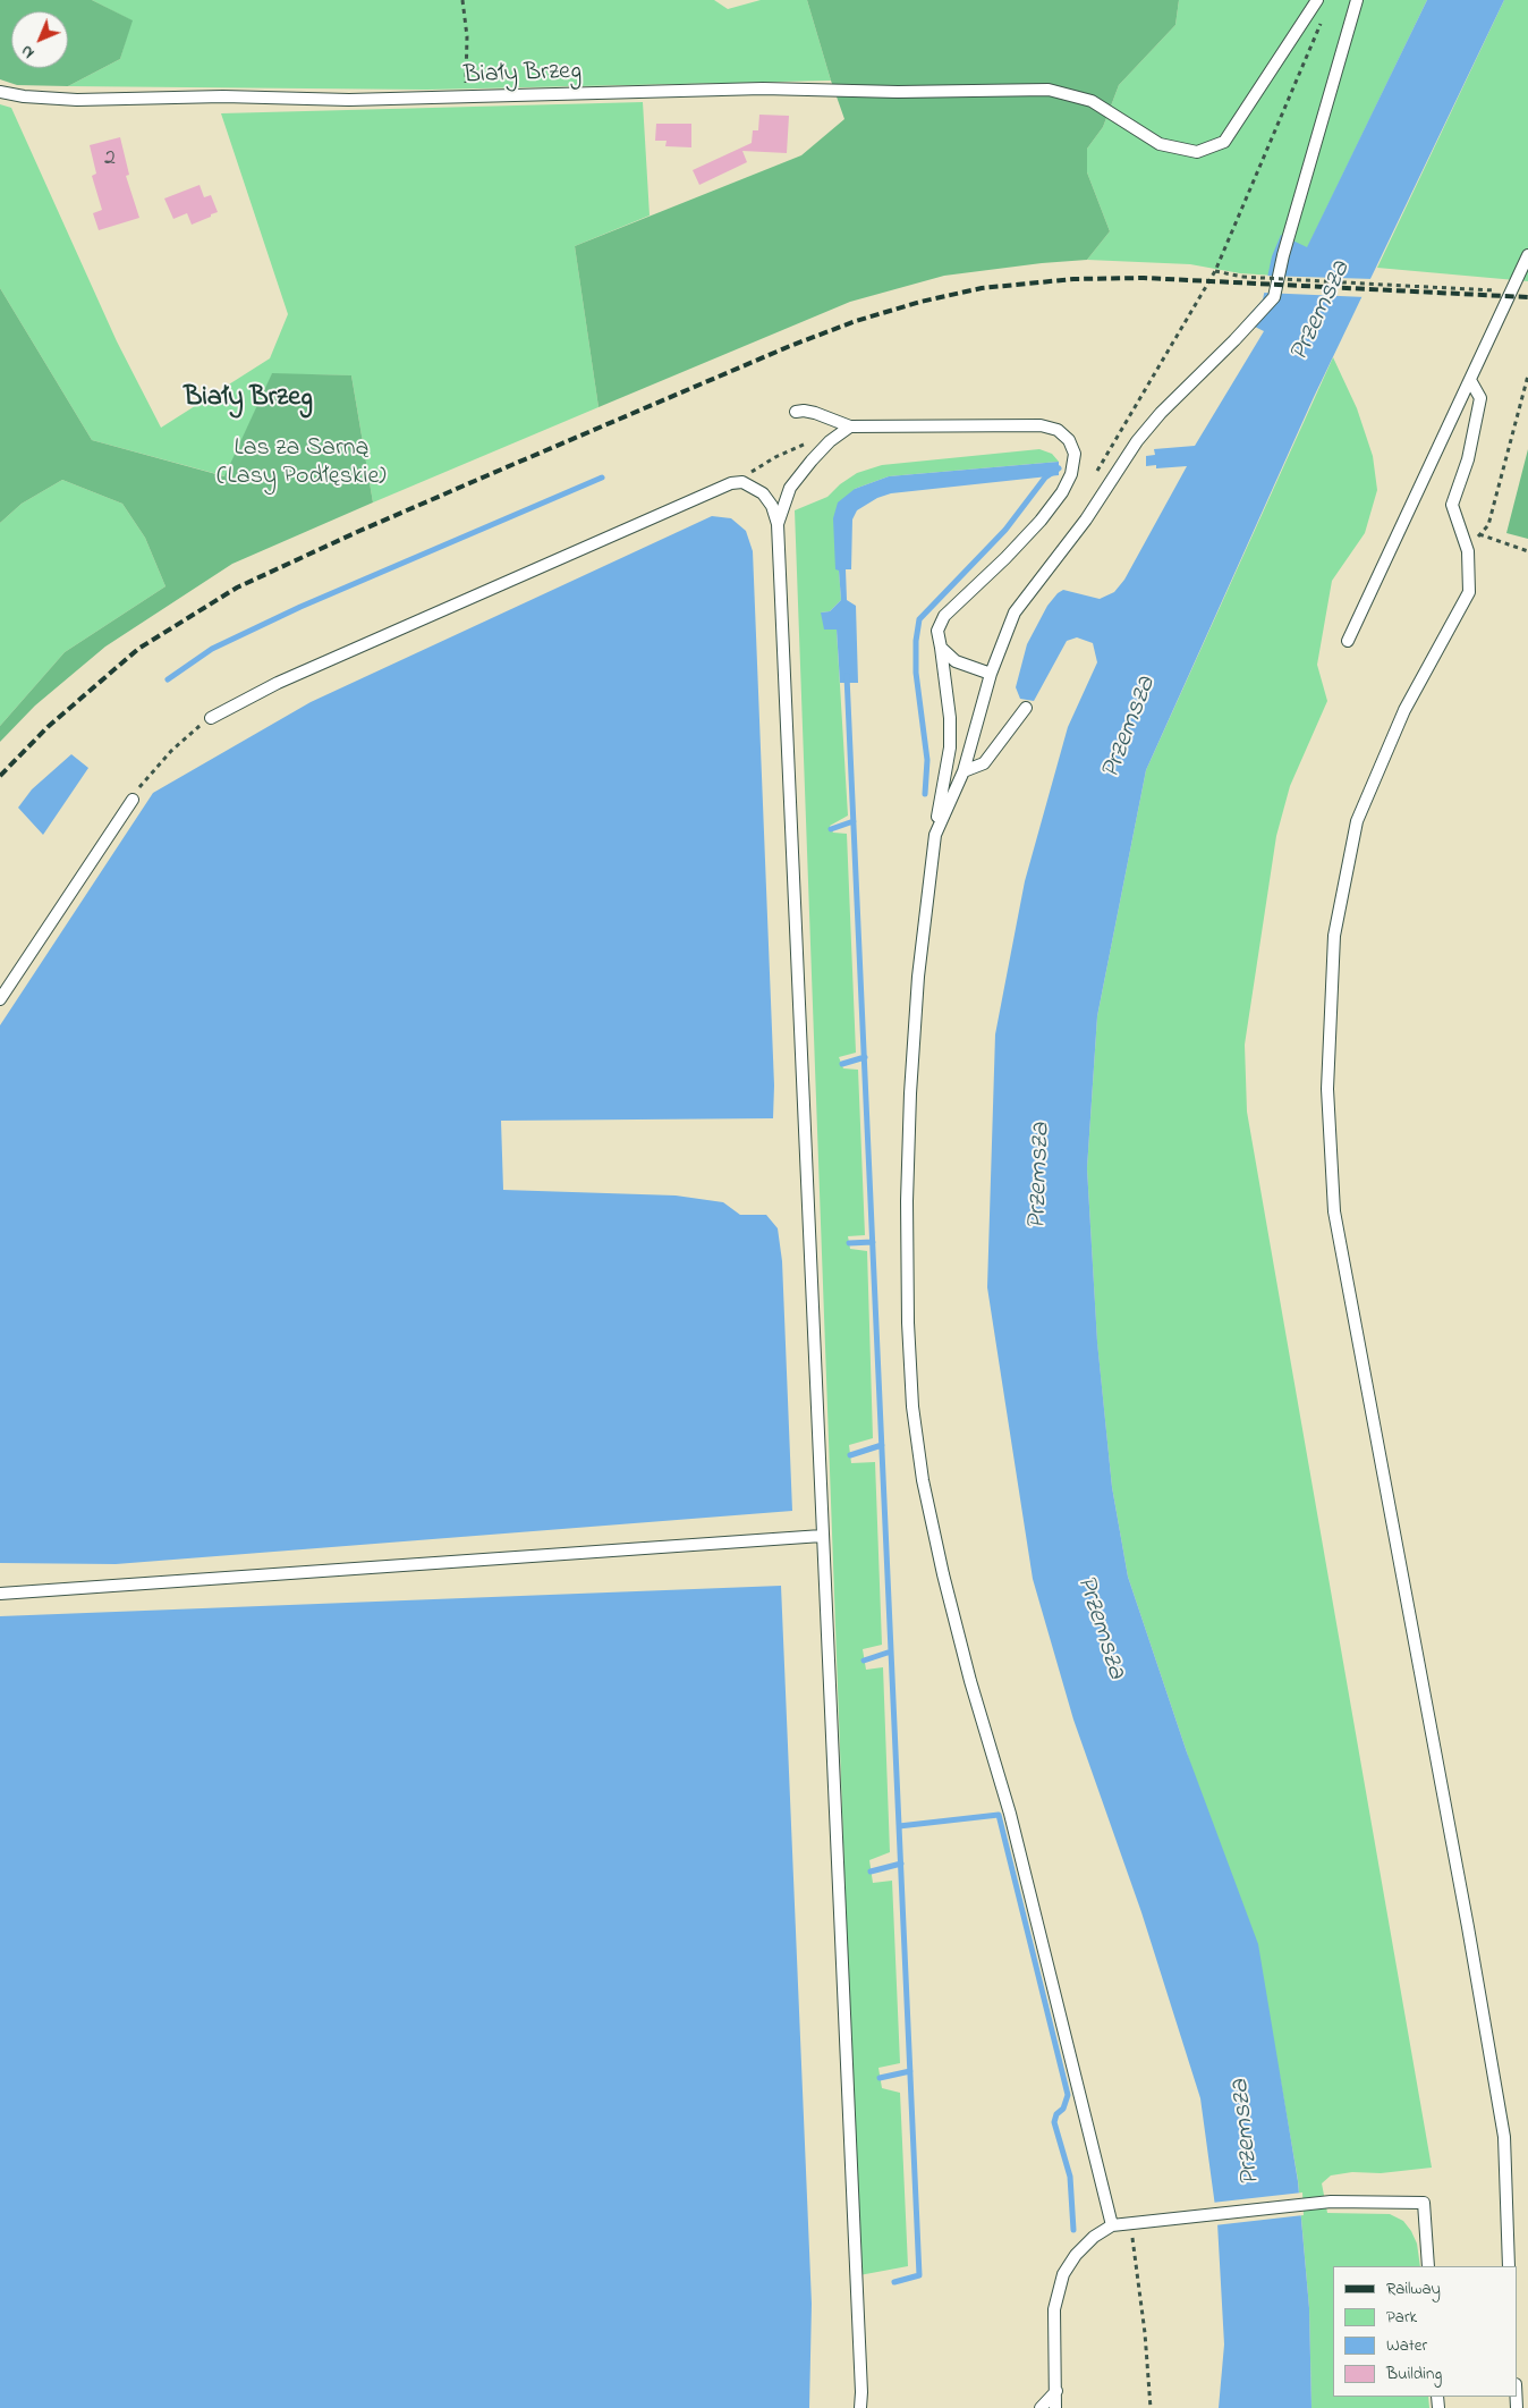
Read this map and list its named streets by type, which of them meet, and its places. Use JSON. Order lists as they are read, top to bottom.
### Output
{
  "streets": {
    "lane": ["Biały Brzeg"]
  },
  "districts": ["Biały Brzeg"],
  "water": ["Przemsza"],
  "parks": ["Las za Sarną (Lasy Podłęskie)"],
  "house_numbers": ["2"],
  "legend": [
    "Railway",
    "Park",
    "Water",
    "Building"
  ],
  "north": "bottom left"
}
